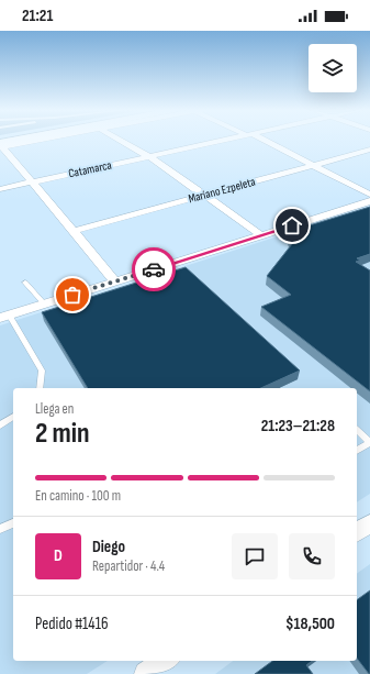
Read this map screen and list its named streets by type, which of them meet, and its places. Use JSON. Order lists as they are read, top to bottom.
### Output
{
  "streets": {
    "street": ["Catamarca", "Mariano Ezpeleta"]
  },
  "page": {
    "status": "21:21",
    "heading": ["2 min", "Llega en", "21:23–21:28"],
    "panel": [
      "Diego",
      "Repartidor · 4.4",
      "Pedido #1416",
      "$18,500"
    ],
    "bar": "En camino · 100 m",
    "round": "D"
  }
}
